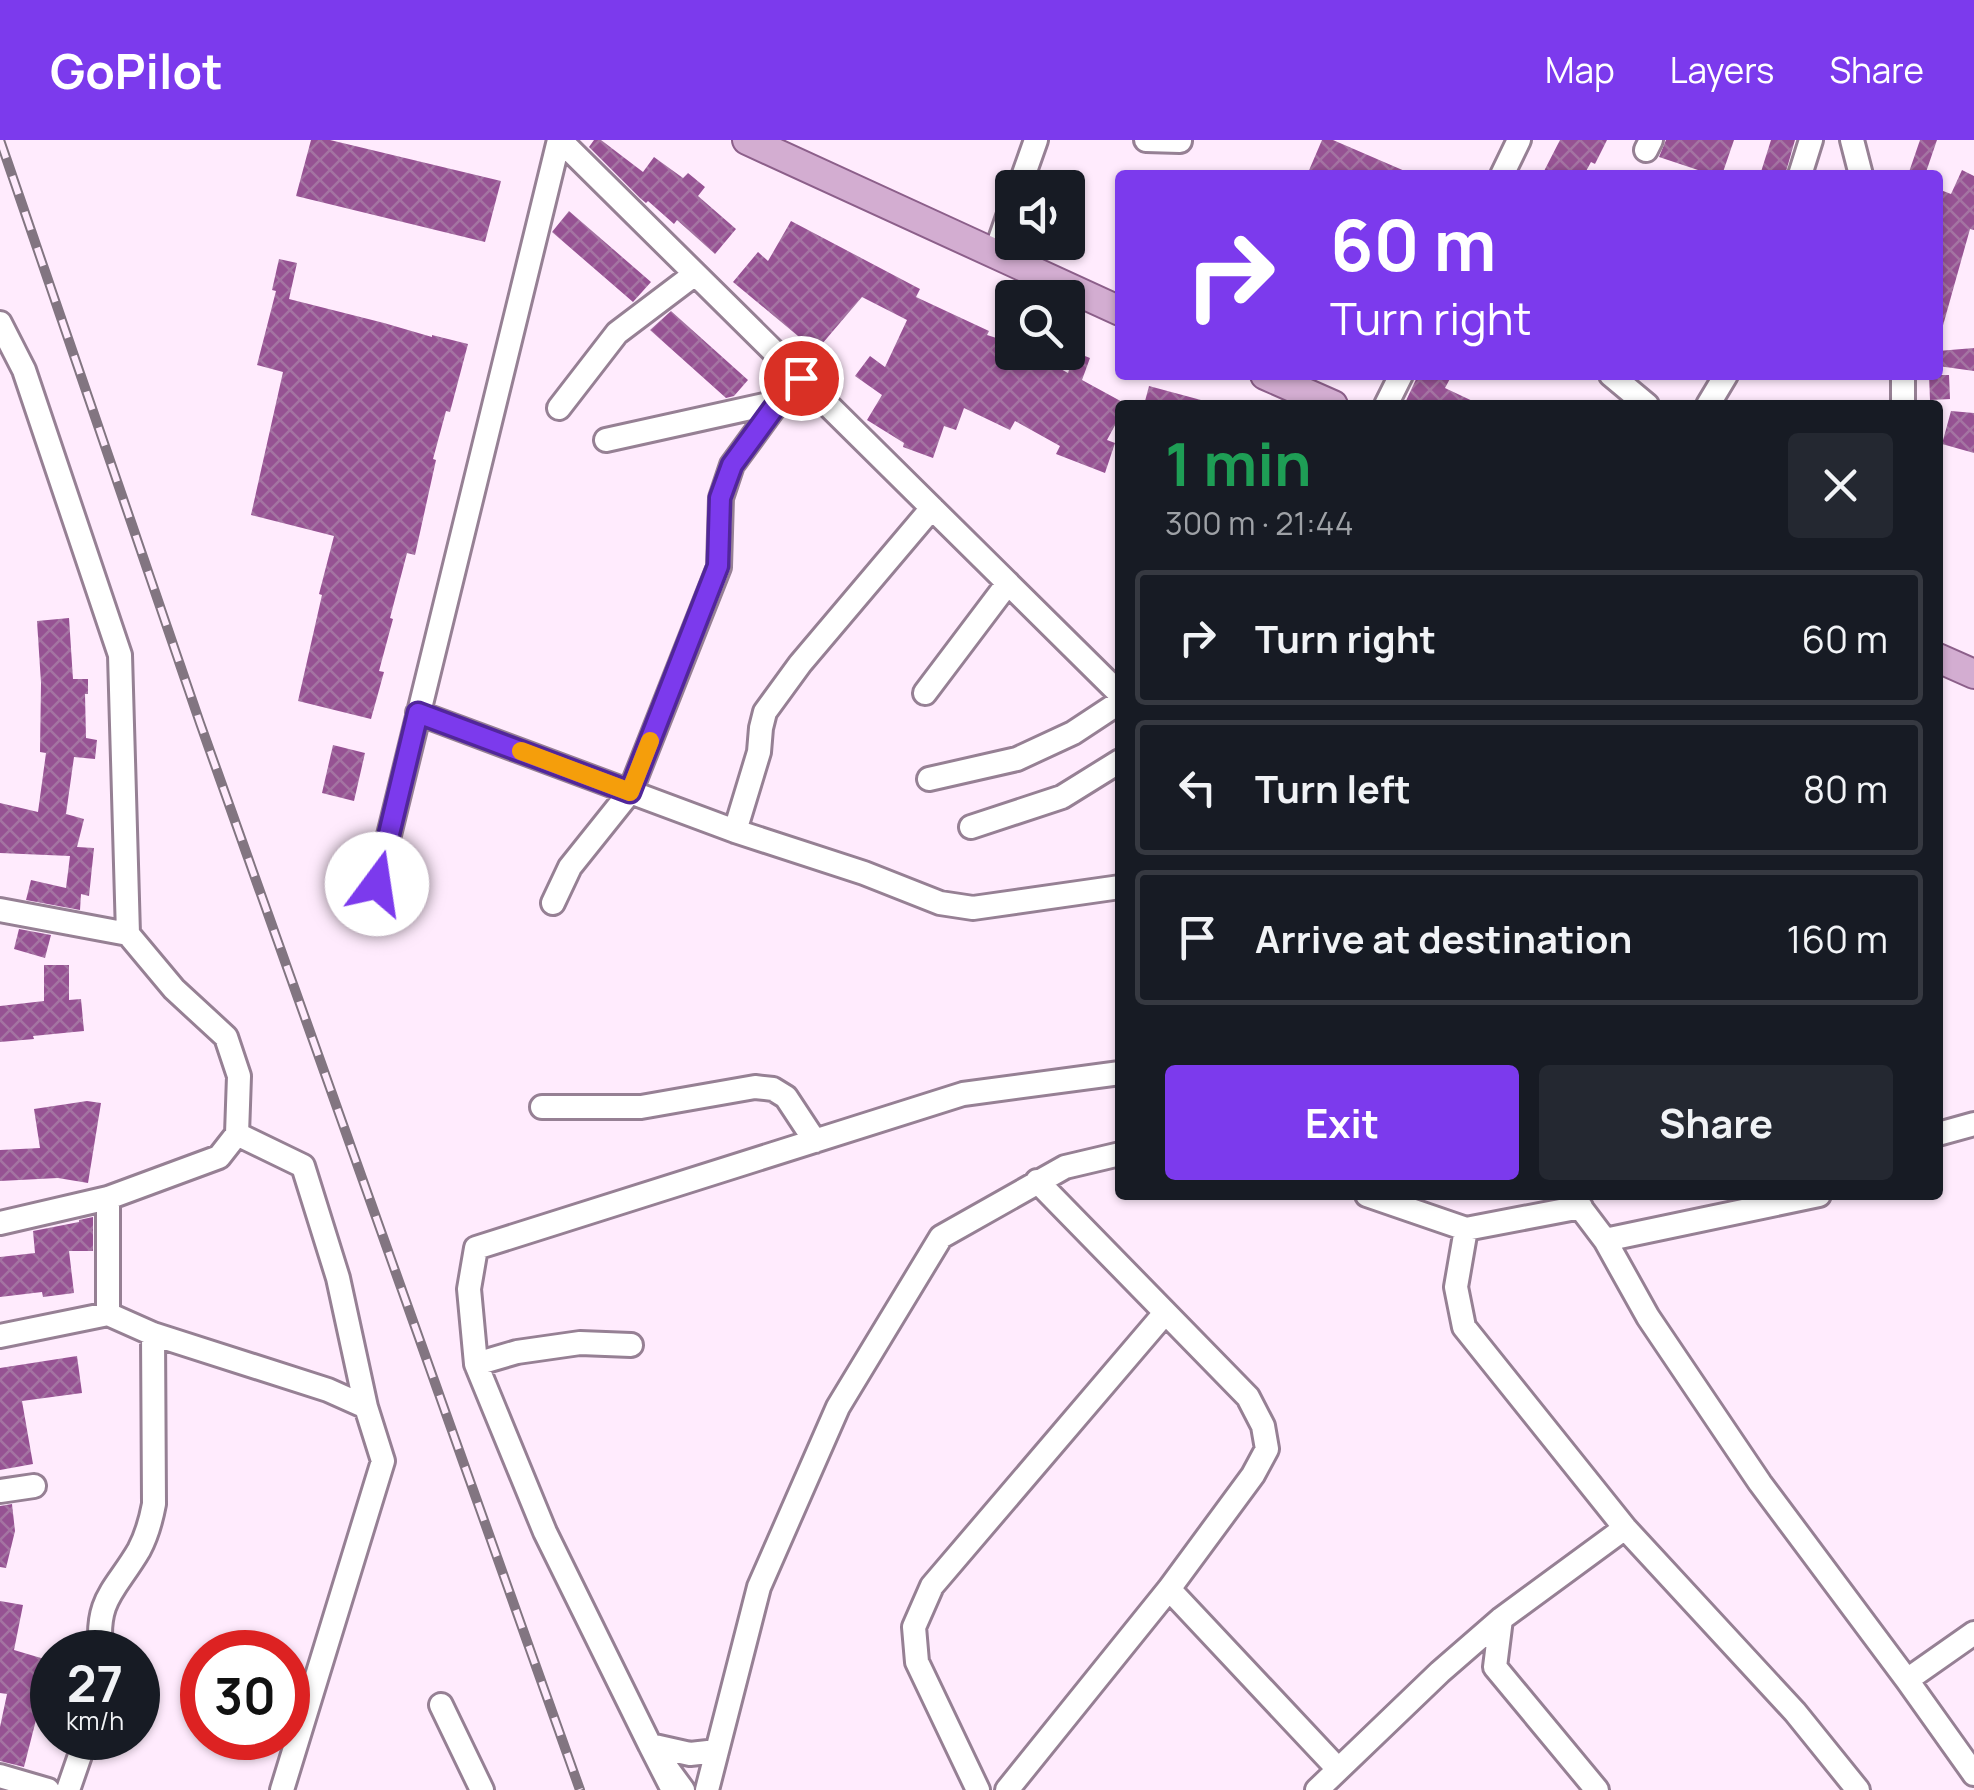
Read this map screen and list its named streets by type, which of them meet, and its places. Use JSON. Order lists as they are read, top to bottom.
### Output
{
  "page": {
    "header": "GoPilot",
    "nav": ["Map", "Layers", "Share"],
    "turn": ["60 m", "Turn right"],
    "heading": ["1 min", "300 m · 21:44"],
    "list": [
      {
        "name": "Turn right",
        "value": "60 m"
      },
      {
        "name": "Turn left",
        "value": "80 m"
      },
      {
        "name": "Arrive at destination",
        "value": "160 m"
      }
    ],
    "buttons": ["Exit", "Share"],
    "speed": "27 km/h",
    "limit": "30"
  }
}
